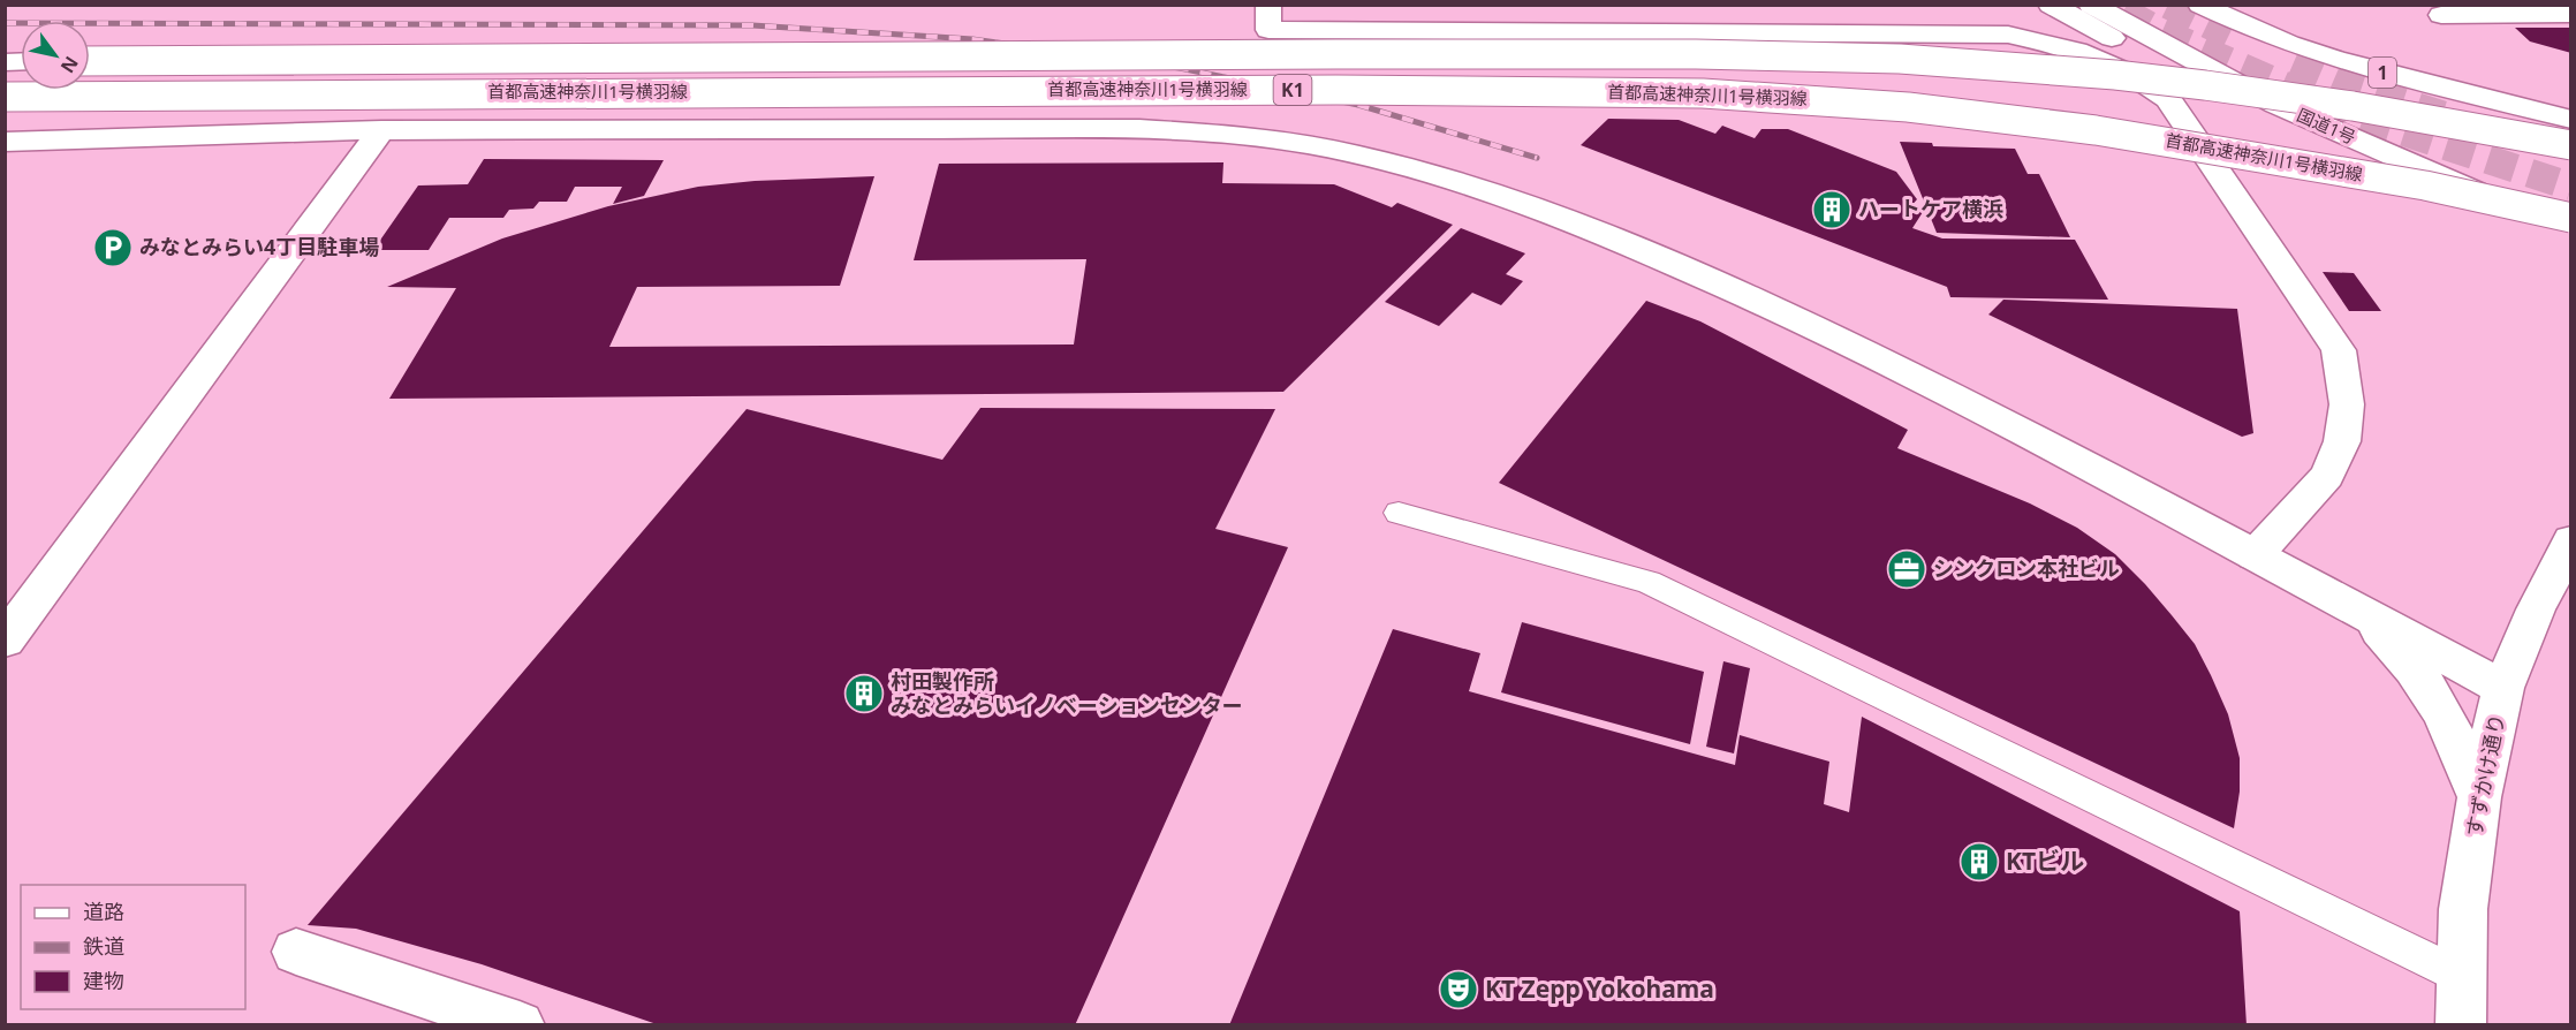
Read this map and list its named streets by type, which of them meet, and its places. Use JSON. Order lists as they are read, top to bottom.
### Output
{
  "streets": {
    "main road": [
      "1",
      "首都高速神奈川1号横羽線",
      "K1",
      "国道1号",
      "すずかけ通り"
    ]
  },
  "places": {
    "building": ["ハートケア横浜", "村田製作所 みなとみらいイノベーションセンター", "KTビル"],
    "parking": ["みなとみらい4丁目駐車場"],
    "office": ["シンクロン本社ビル"],
    "theatre": ["KT Zepp Yokohama"]
  },
  "legend": ["道路", "鉄道", "建物"],
  "north": "bottom right"
}
